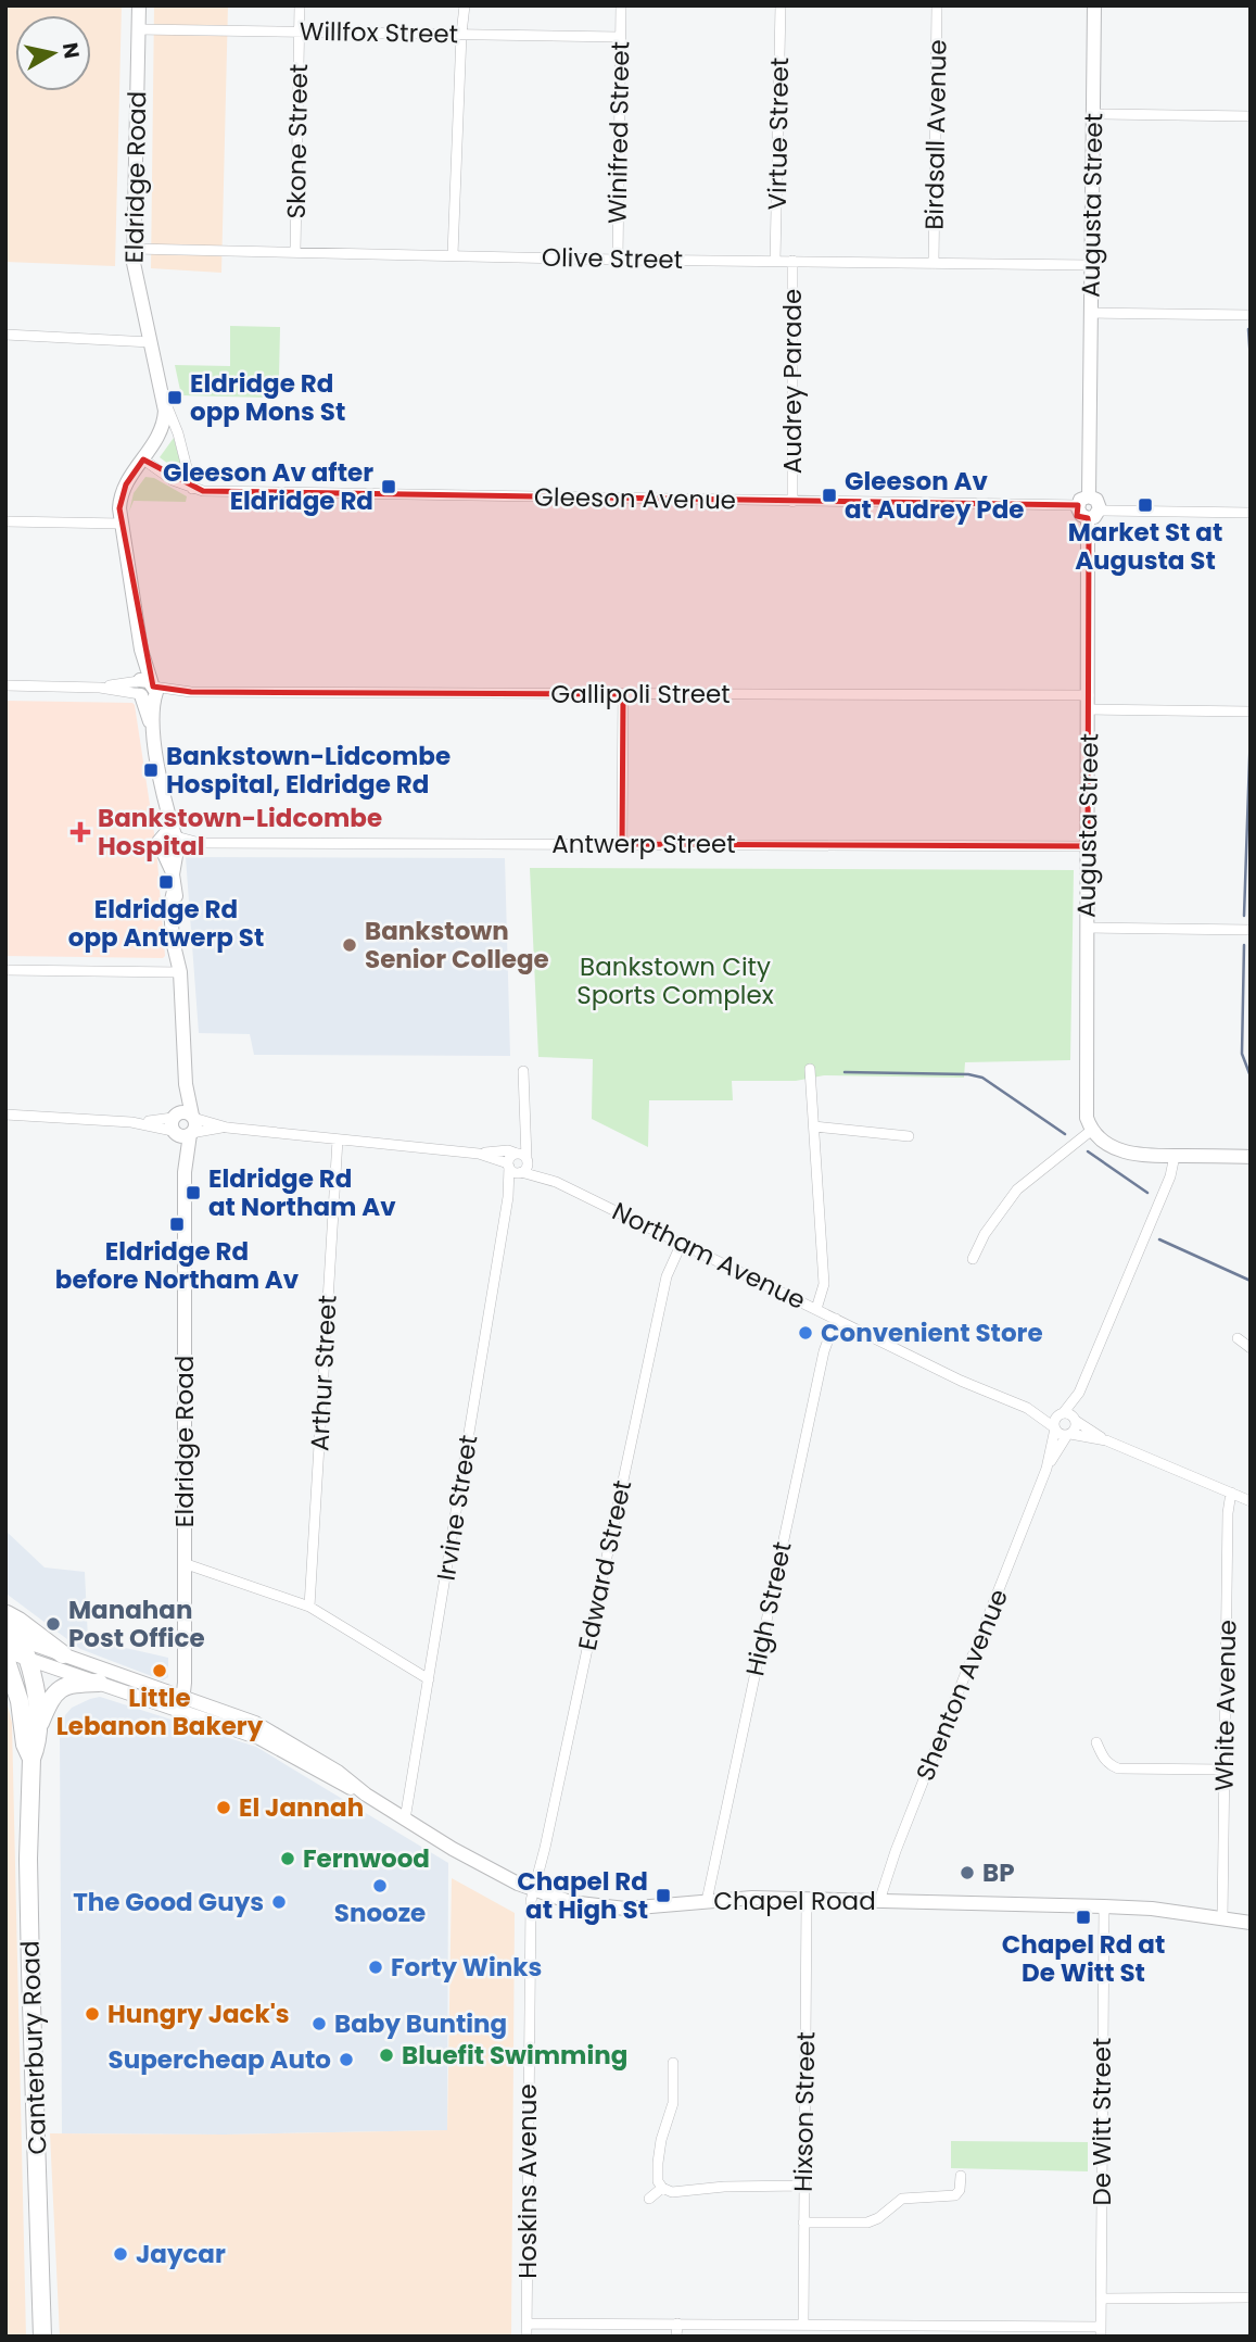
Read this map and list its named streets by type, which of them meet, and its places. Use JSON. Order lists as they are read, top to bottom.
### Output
{
  "streets": {
    "highway": ["Canterbury Road"],
    "street": [
      "Willfox Street",
      "Winifred Street",
      "Virtue Street",
      "Birdsall Avenue",
      "Skone Street",
      "Eldridge Road",
      "Augusta Street",
      "Olive Street",
      "Audrey Parade",
      "Gleeson Avenue",
      "Gallipoli Street",
      "Antwerp Street",
      "Northam Avenue",
      "Arthur Street",
      "Irvine Street",
      "Edward Street",
      "High Street",
      "Shenton Avenue",
      "White Avenue",
      "Chapel Road",
      "Hixson Street",
      "De Witt Street",
      "Hoskins Avenue"
    ]
  },
  "crossings": [
    ["Willfox Street", "Winifred Street"],
    ["Willfox Street", "Skone Street"],
    ["Willfox Street", "Eldridge Road"],
    ["Winifred Street", "Olive Street"],
    ["Virtue Street", "Olive Street"],
    ["Birdsall Avenue", "Olive Street"],
    ["Skone Street", "Olive Street"],
    ["Eldridge Road", "Olive Street"],
    ["Eldridge Road", "Gleeson Avenue"],
    ["Eldridge Road", "Gallipoli Street"],
    ["Eldridge Road", "Antwerp Street"],
    ["Eldridge Road", "Chapel Road"],
    ["Augusta Street", "Olive Street"],
    ["Augusta Street", "Gleeson Avenue"],
    ["Augusta Street", "Gallipoli Street"],
    ["Augusta Street", "Antwerp Street"],
    ["Olive Street", "Audrey Parade"],
    ["Audrey Parade", "Gleeson Avenue"],
    ["Northam Avenue", "Irvine Street"],
    ["Northam Avenue", "Edward Street"],
    ["Northam Avenue", "High Street"],
    ["Northam Avenue", "Shenton Avenue"],
    ["Irvine Street", "Chapel Road"],
    ["Edward Street", "Chapel Road"],
    ["Edward Street", "Hoskins Avenue"],
    ["High Street", "Chapel Road"],
    ["Shenton Avenue", "Chapel Road"],
    ["White Avenue", "Chapel Road"],
    ["Chapel Road", "Canterbury Road"],
    ["Chapel Road", "Hixson Street"],
    ["Chapel Road", "De Witt Street"],
    ["Chapel Road", "Hoskins Avenue"]
  ],
  "parks": ["Bankstown City Sports Complex"],
  "places": {
    "transit": [
      "Eldridge Rd opp Mons St",
      "Gleeson Av after Eldridge Rd",
      "Gleeson Av at Audrey Pde",
      "Market St at Augusta St",
      "Bankstown-Lidcombe Hospital, Eldridge Rd",
      "Eldridge Rd opp Antwerp St",
      "Eldridge Rd at Northam Av",
      "Eldridge Rd before Northam Av",
      "Chapel Rd at High St",
      "Chapel Rd at De Witt St"
    ],
    "health": ["Bankstown-Lidcombe Hospital"],
    "other": [
      "Bankstown Senior College",
      "Convenient Store",
      "Manahan Post Office",
      "Little Lebanon Bakery",
      "El Jannah",
      "Fernwood",
      "BP",
      "Snooze",
      "The Good Guys",
      "Forty Winks",
      "Hungry Jack's",
      "Baby Bunting",
      "Bluefit Swimming",
      "Supercheap Auto",
      "Jaycar"
    ]
  },
  "north": "right"
}
